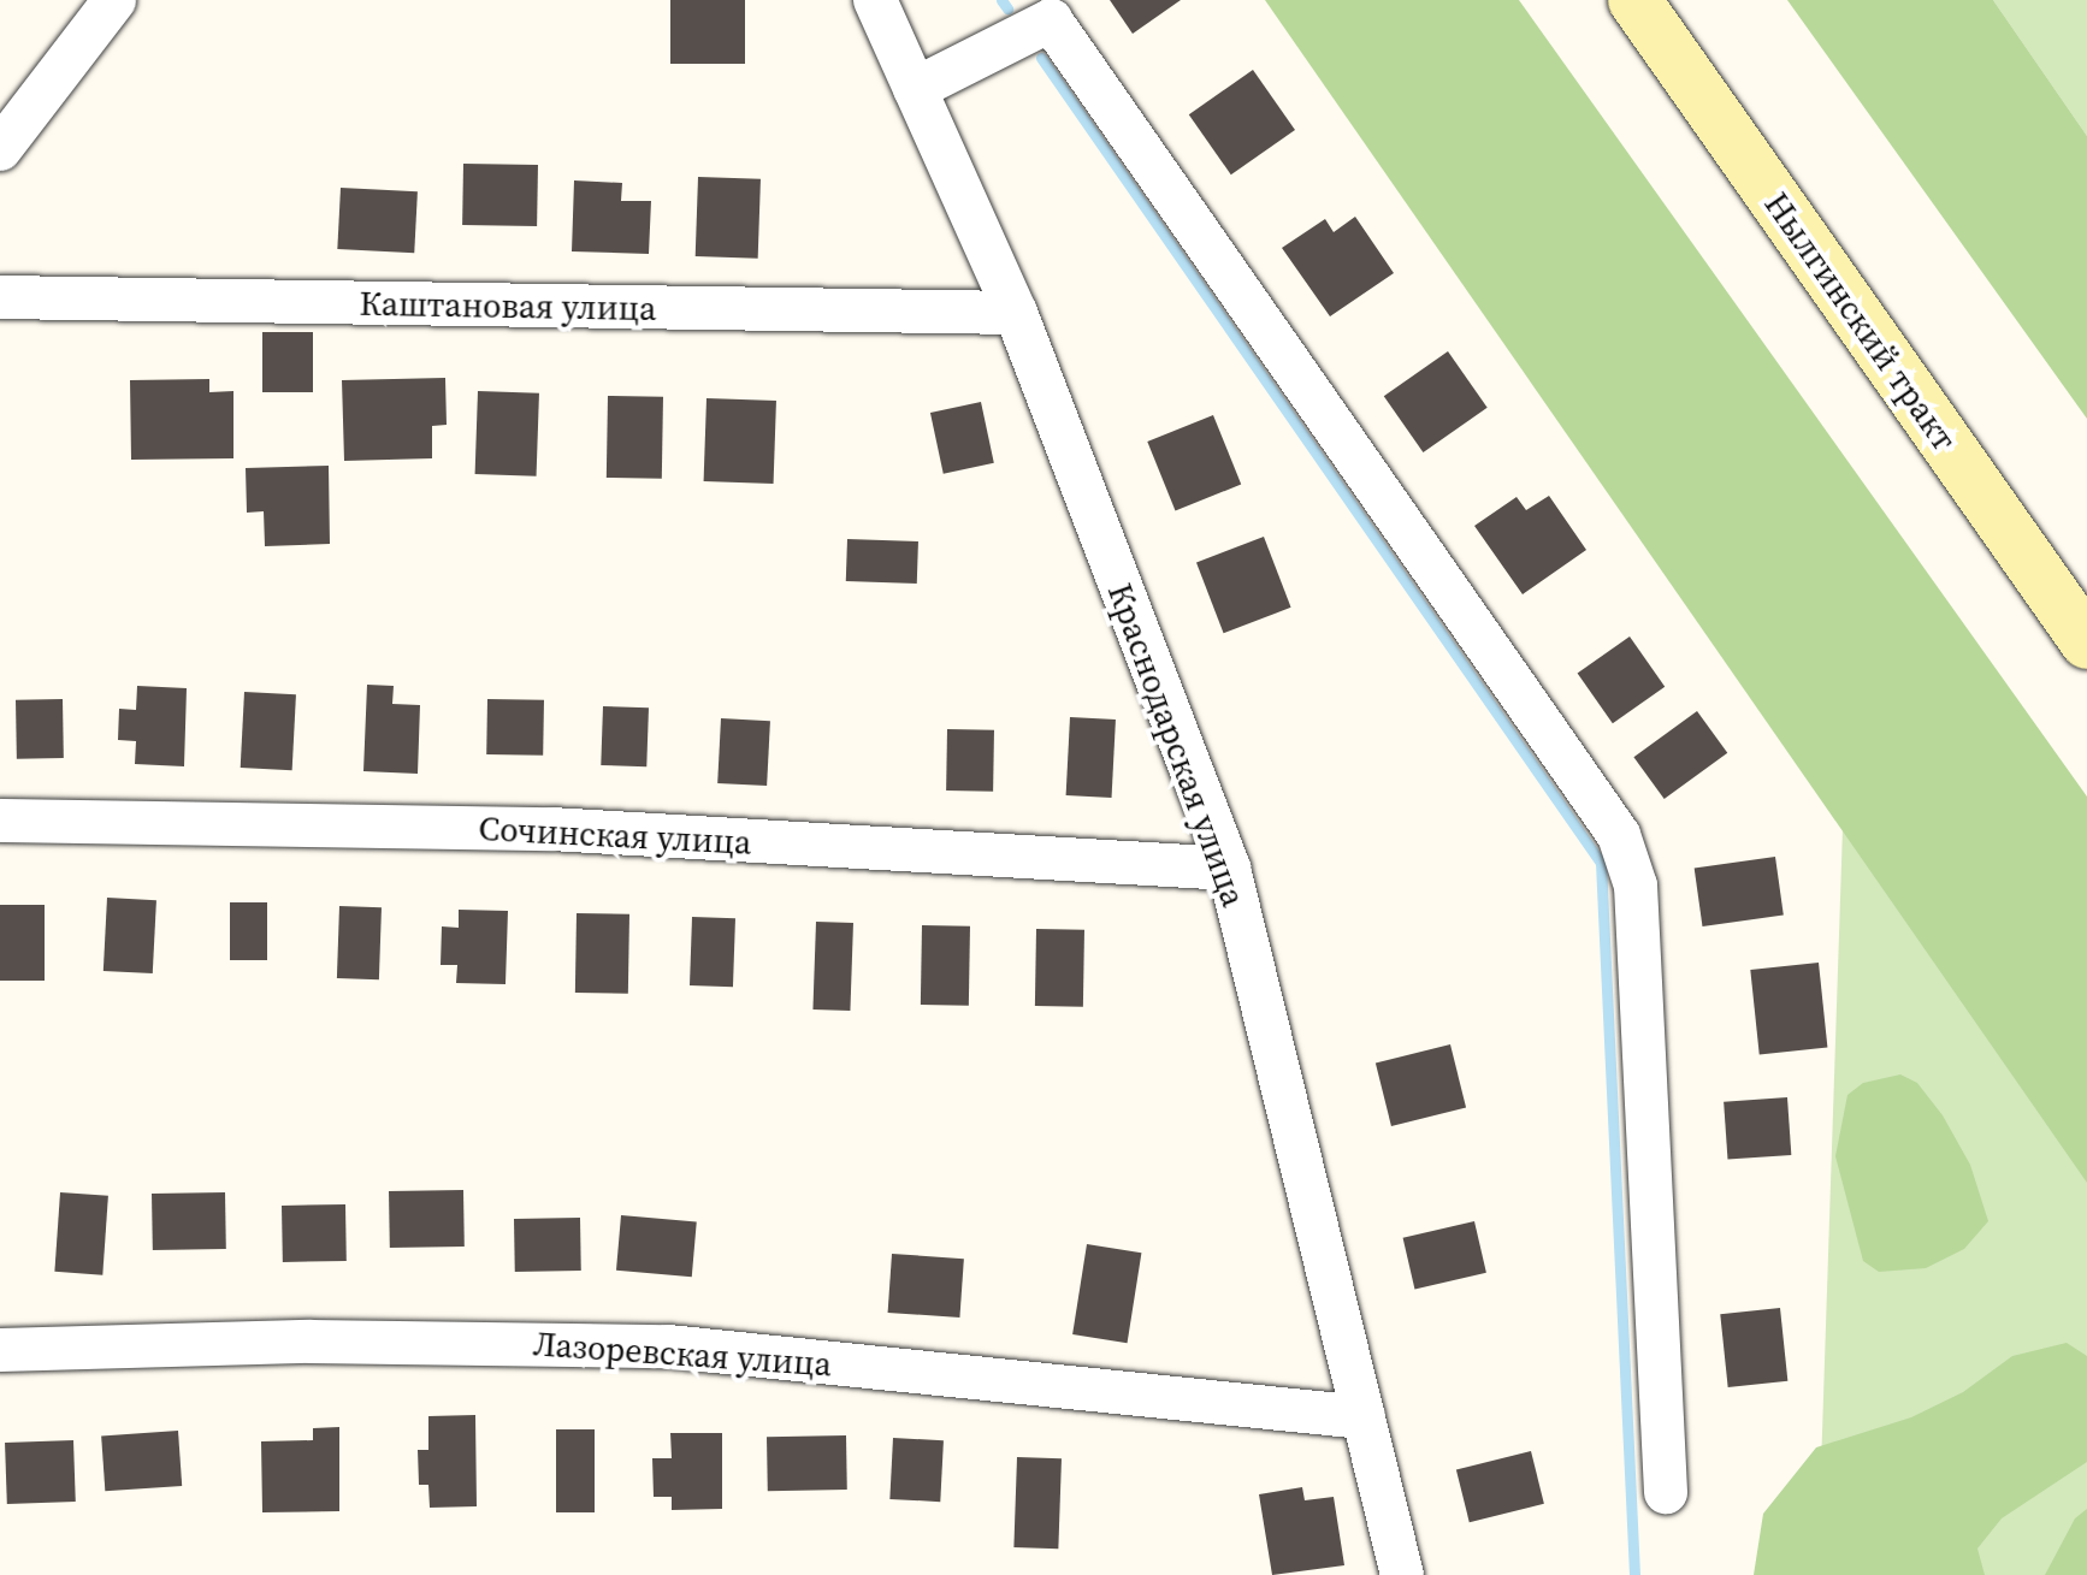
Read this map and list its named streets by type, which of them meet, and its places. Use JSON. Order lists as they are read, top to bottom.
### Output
{
  "streets": {
    "main road": ["Нылгинский тракт"],
    "street": [
      "Каштановая улица",
      "Краснодарская улица",
      "Сочинская улица",
      "Лазоревская улица"
    ]
  },
  "crossings": [
    ["Каштановая улица", "Краснодарская улица"],
    ["Краснодарская улица", "Сочинская улица"],
    ["Краснодарская улица", "Лазоревская улица"]
  ]
}
